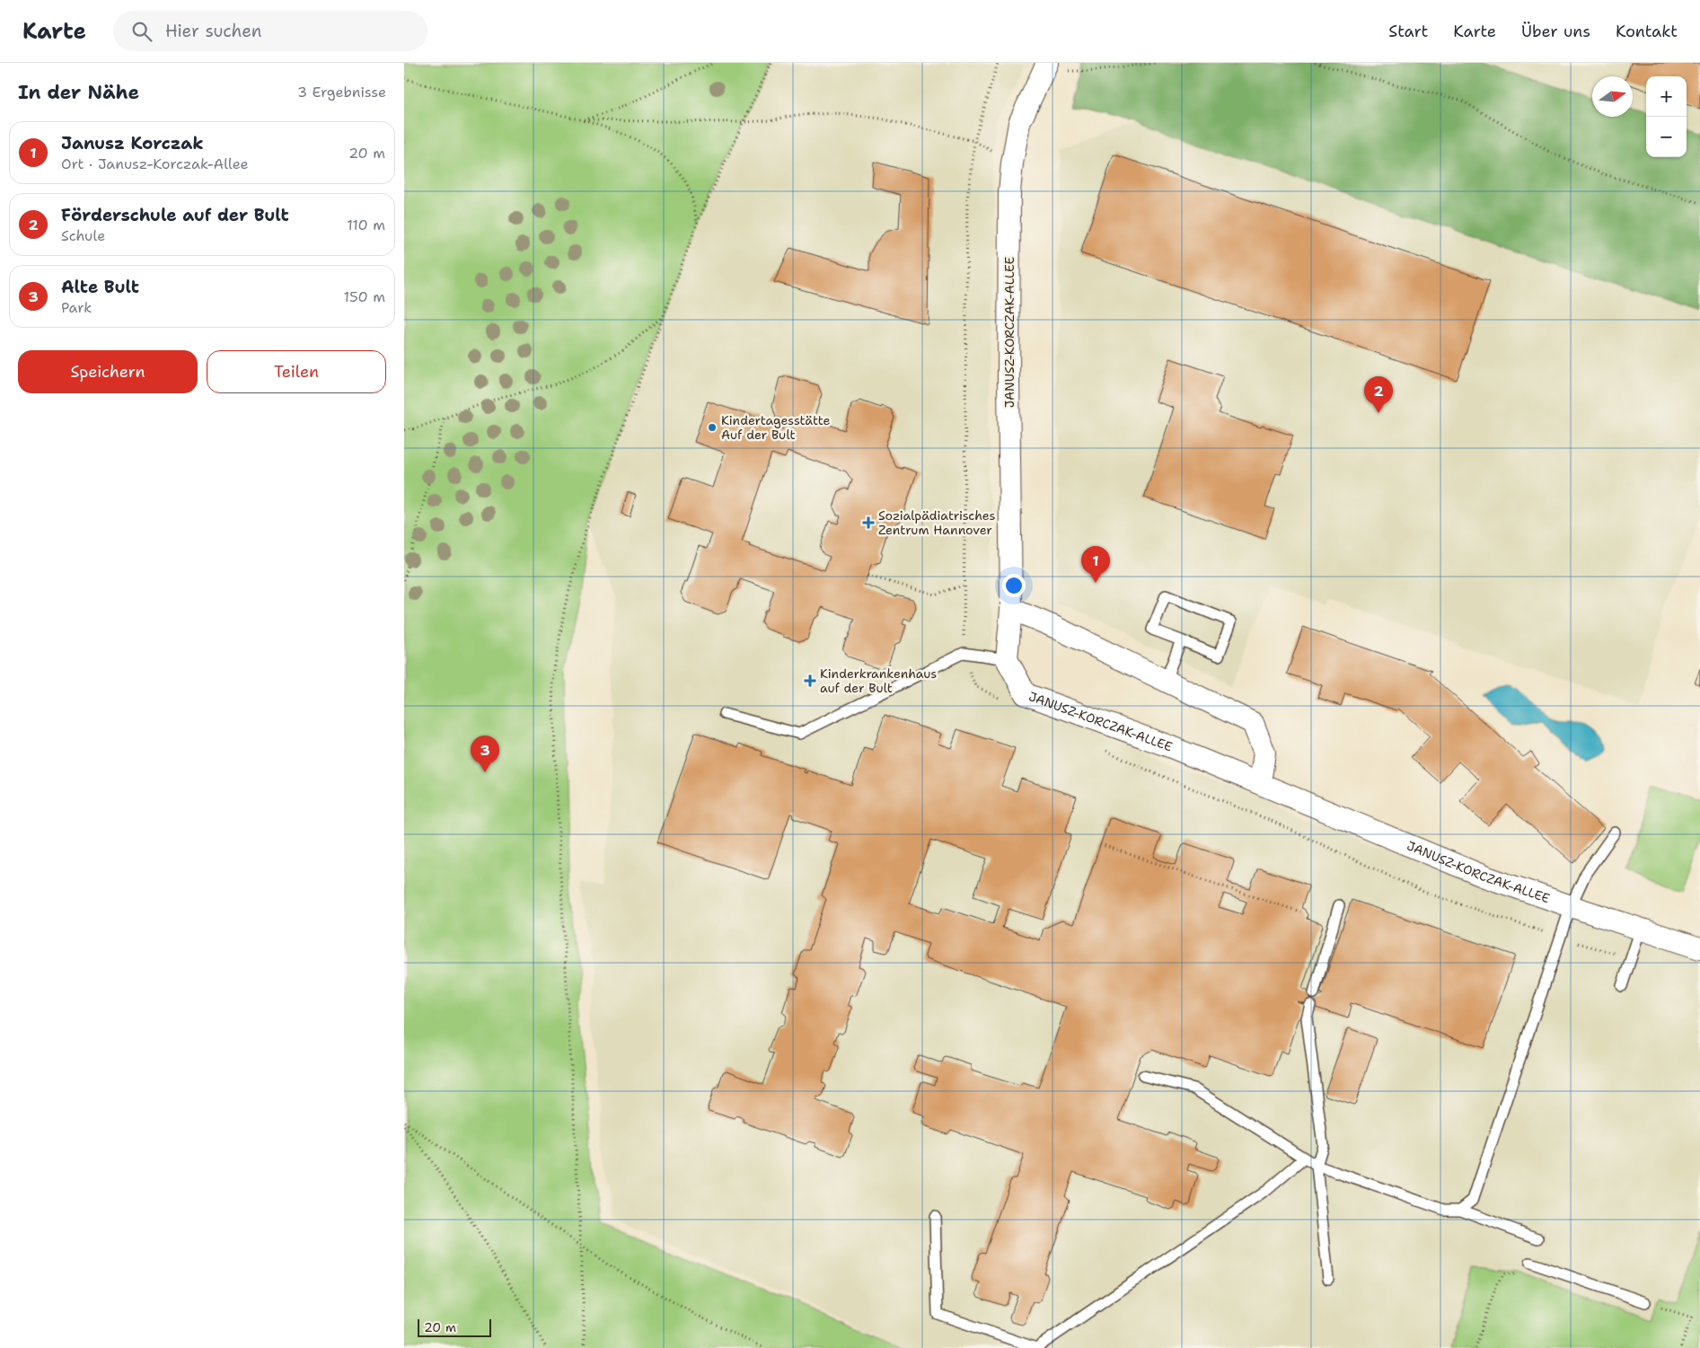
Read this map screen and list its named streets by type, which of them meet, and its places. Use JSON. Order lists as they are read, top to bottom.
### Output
{
  "streets": {
    "street": ["JANUSZ-KORCZAK-ALLEE"]
  },
  "places": {
    "other": ["Kindertagesstätte Auf der Bult"],
    "health": ["Sozialpädiatrisches Zentrum Hannover", "Kinderkrankenhaus auf der Bult"]
  },
  "scale_bar": "20 m",
  "north": "right",
  "page": {
    "header": "Karte",
    "search": "Hier suchen",
    "nav": [
      "Start",
      "Karte",
      "Über uns",
      "Kontakt"
    ],
    "heading": ["In der Nähe", "3 Ergebnisse"],
    "map_buttons": ["+", "−"],
    "list": [
      {
        "mark": "1",
        "name": "Janusz Korczak",
        "note": "Ort · Janusz-Korczak-Allee",
        "value": "20 m"
      },
      {
        "mark": "2",
        "name": "Förderschule auf der Bult",
        "note": "Schule",
        "value": "110 m"
      },
      {
        "mark": "3",
        "name": "Alte Bult",
        "note": "Park",
        "value": "150 m"
      }
    ],
    "buttons": ["Speichern", "Teilen"],
    "pins": ["2", "1", "3"],
    "scale": "20 m"
  }
}
